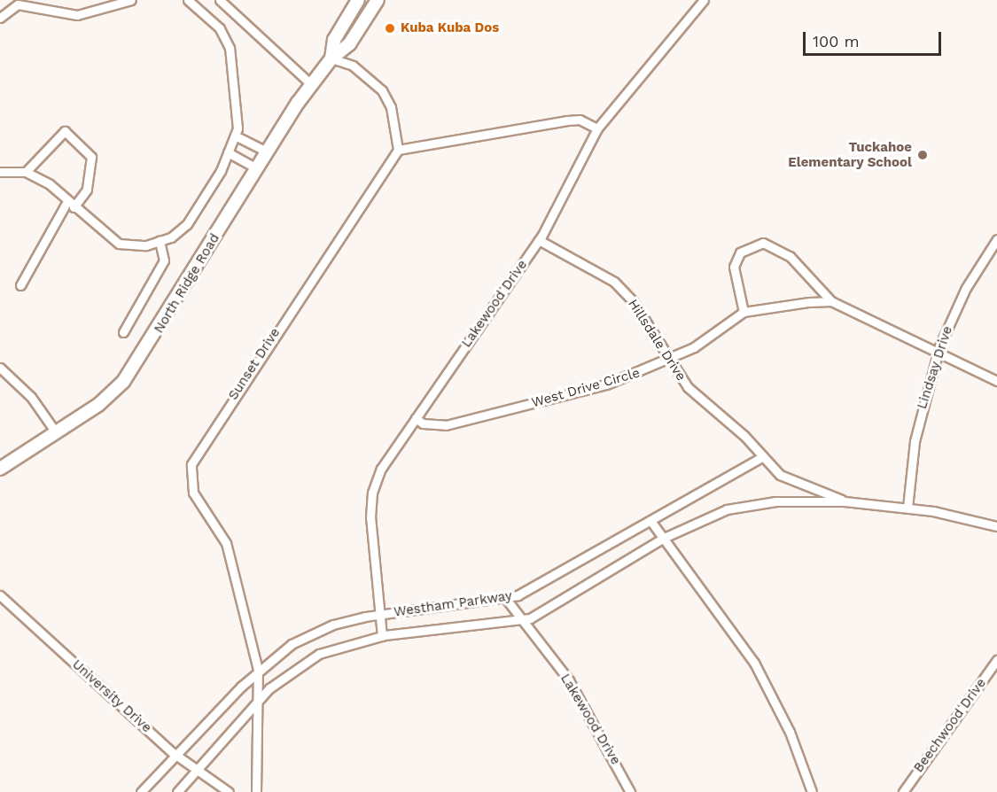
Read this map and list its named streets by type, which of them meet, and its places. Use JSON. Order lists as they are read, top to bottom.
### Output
{
  "streets": {
    "main road": ["North Ridge Road"],
    "street": [
      "Lakewood Drive",
      "Hillsdale Drive",
      "Sunset Drive",
      "Lindsay Drive",
      "West Drive Circle",
      "Westham Parkway",
      "University Drive",
      "Beechwood Drive"
    ]
  },
  "crossings": [
    ["Lakewood Drive", "Hillsdale Drive"],
    ["Lakewood Drive", "West Drive Circle"],
    ["Lakewood Drive", "Westham Parkway"],
    ["Hillsdale Drive", "West Drive Circle"],
    ["Hillsdale Drive", "Westham Parkway"],
    ["Sunset Drive", "Westham Parkway"],
    ["Lindsay Drive", "Westham Parkway"],
    ["Westham Parkway", "University Drive"]
  ],
  "places": ["Kuba Kuba Dos", "Tuckahoe Elementary School"],
  "scale_bar": "100 m"
}
